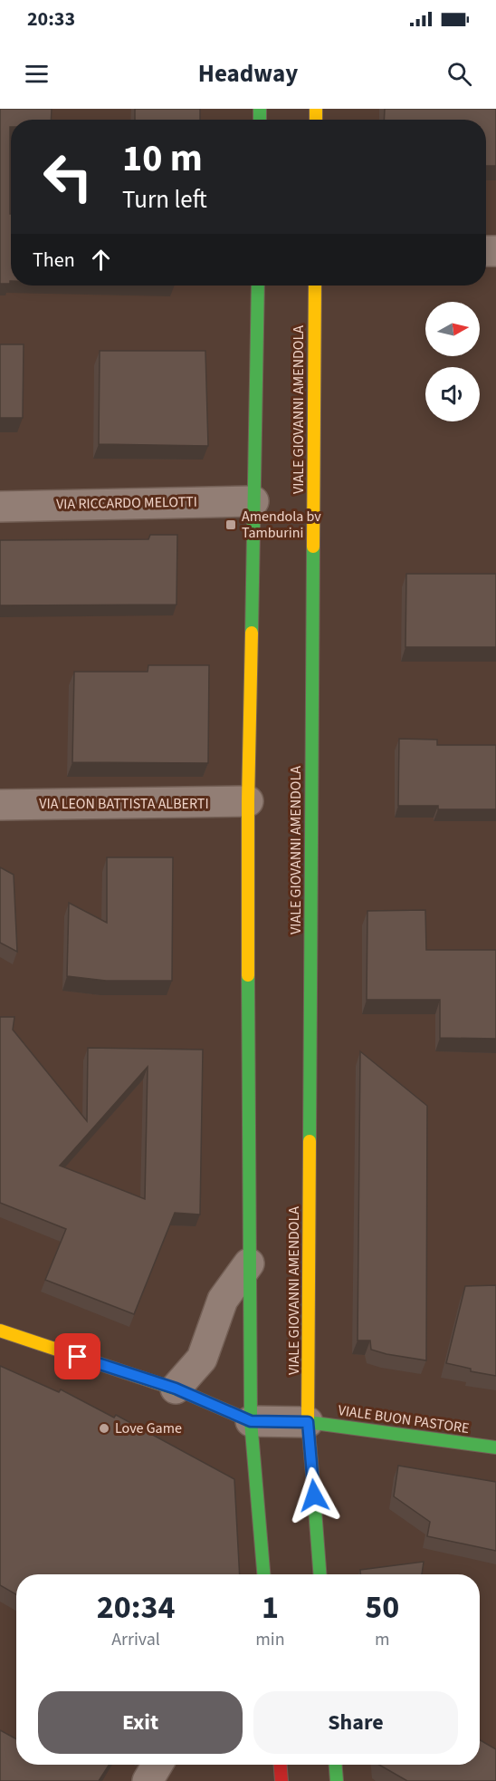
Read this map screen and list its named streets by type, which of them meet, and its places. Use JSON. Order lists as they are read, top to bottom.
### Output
{
  "streets": {
    "main road": ["VIALE GIOVANNI AMENDOLA", "VIALE BUON PASTORE"],
    "street": ["VIA RICCARDO MELOTTI", "VIA LEON BATTISTA ALBERTI"]
  },
  "crossings": [
    ["VIALE GIOVANNI AMENDOLA", "VIALE BUON PASTORE"]
  ],
  "places": {
    "transit": ["Amendola bv Tamburini"],
    "other": ["Love Game"]
  },
  "north": "right",
  "page": {
    "status": "20:33",
    "header": "Headway",
    "turn": ["10 m", "Turn left"],
    "then": "Then",
    "eta": [
      "20:34",
      "Arrival",
      "1",
      "min",
      "50",
      "m"
    ],
    "buttons": ["Exit", "Share"]
  }
}
